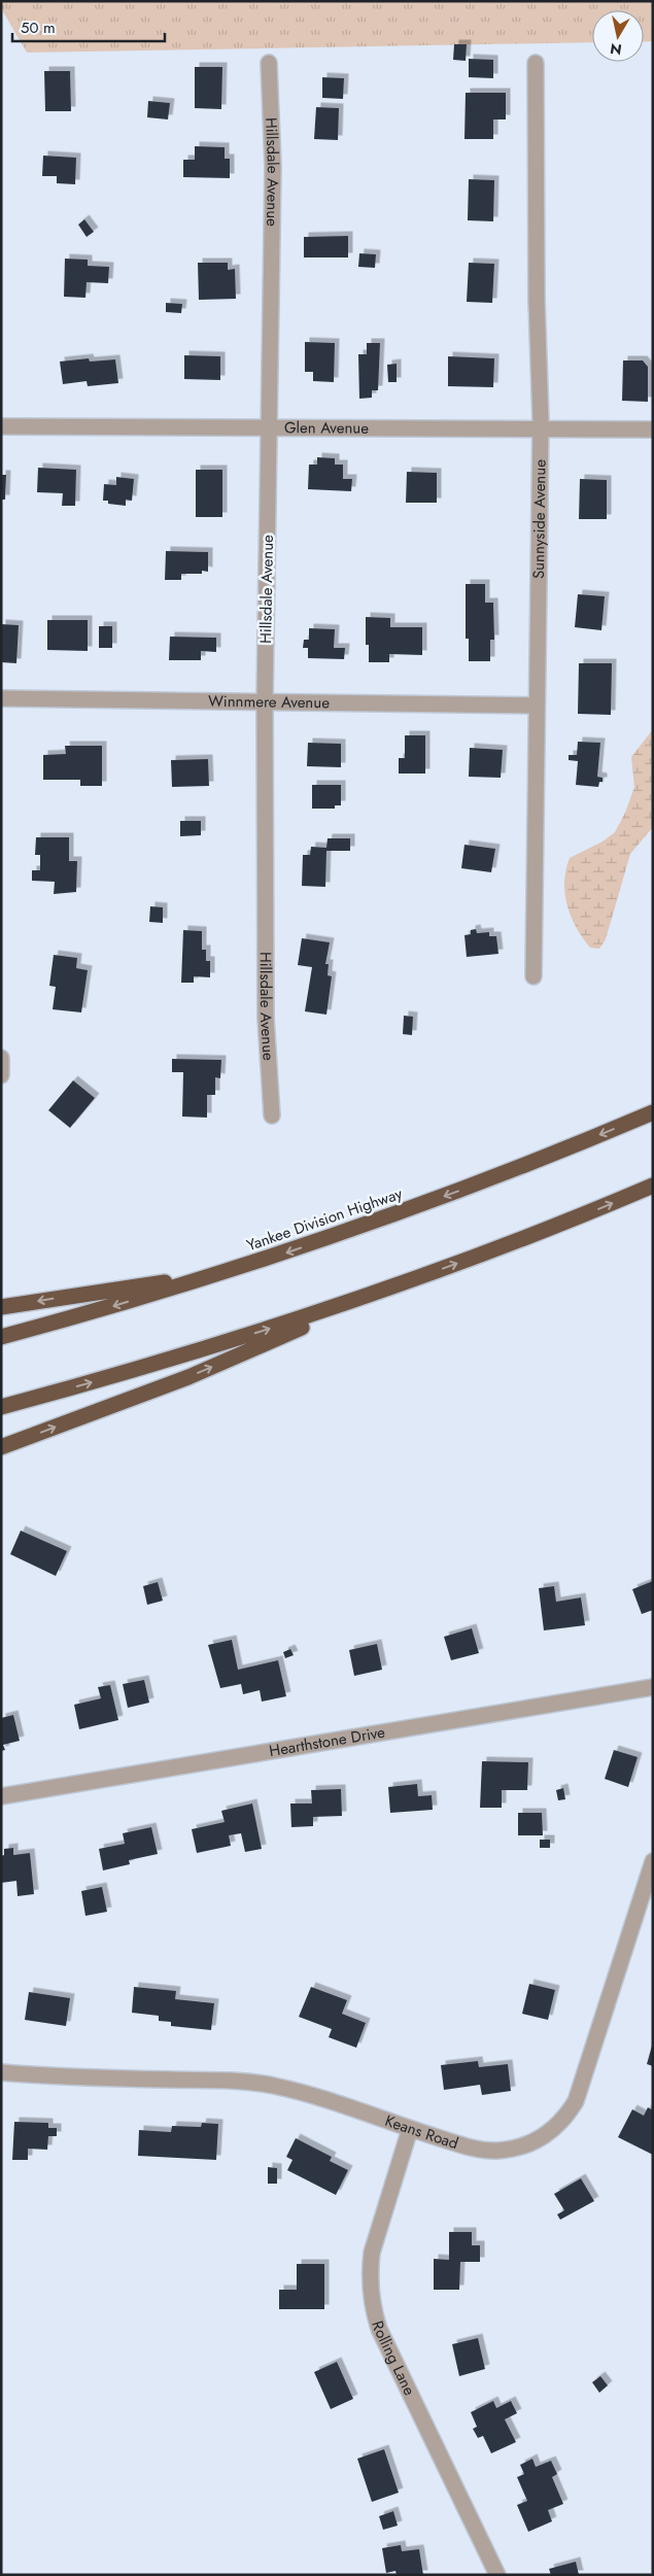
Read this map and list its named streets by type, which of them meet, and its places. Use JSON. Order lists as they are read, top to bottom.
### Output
{
  "streets": {
    "highway": ["Yankee Division Highway"],
    "street": [
      "Hillsdale Avenue",
      "Glen Avenue",
      "Sunnyside Avenue",
      "Winnmere Avenue",
      "Hearthstone Drive",
      "Keans Road",
      "Rolling Lane"
    ]
  },
  "crossings": [
    ["Hillsdale Avenue", "Glen Avenue"],
    ["Hillsdale Avenue", "Winnmere Avenue"],
    ["Glen Avenue", "Sunnyside Avenue"],
    ["Sunnyside Avenue", "Winnmere Avenue"],
    ["Keans Road", "Rolling Lane"]
  ],
  "scale_bar": "50 m",
  "north": "bottom"
}
